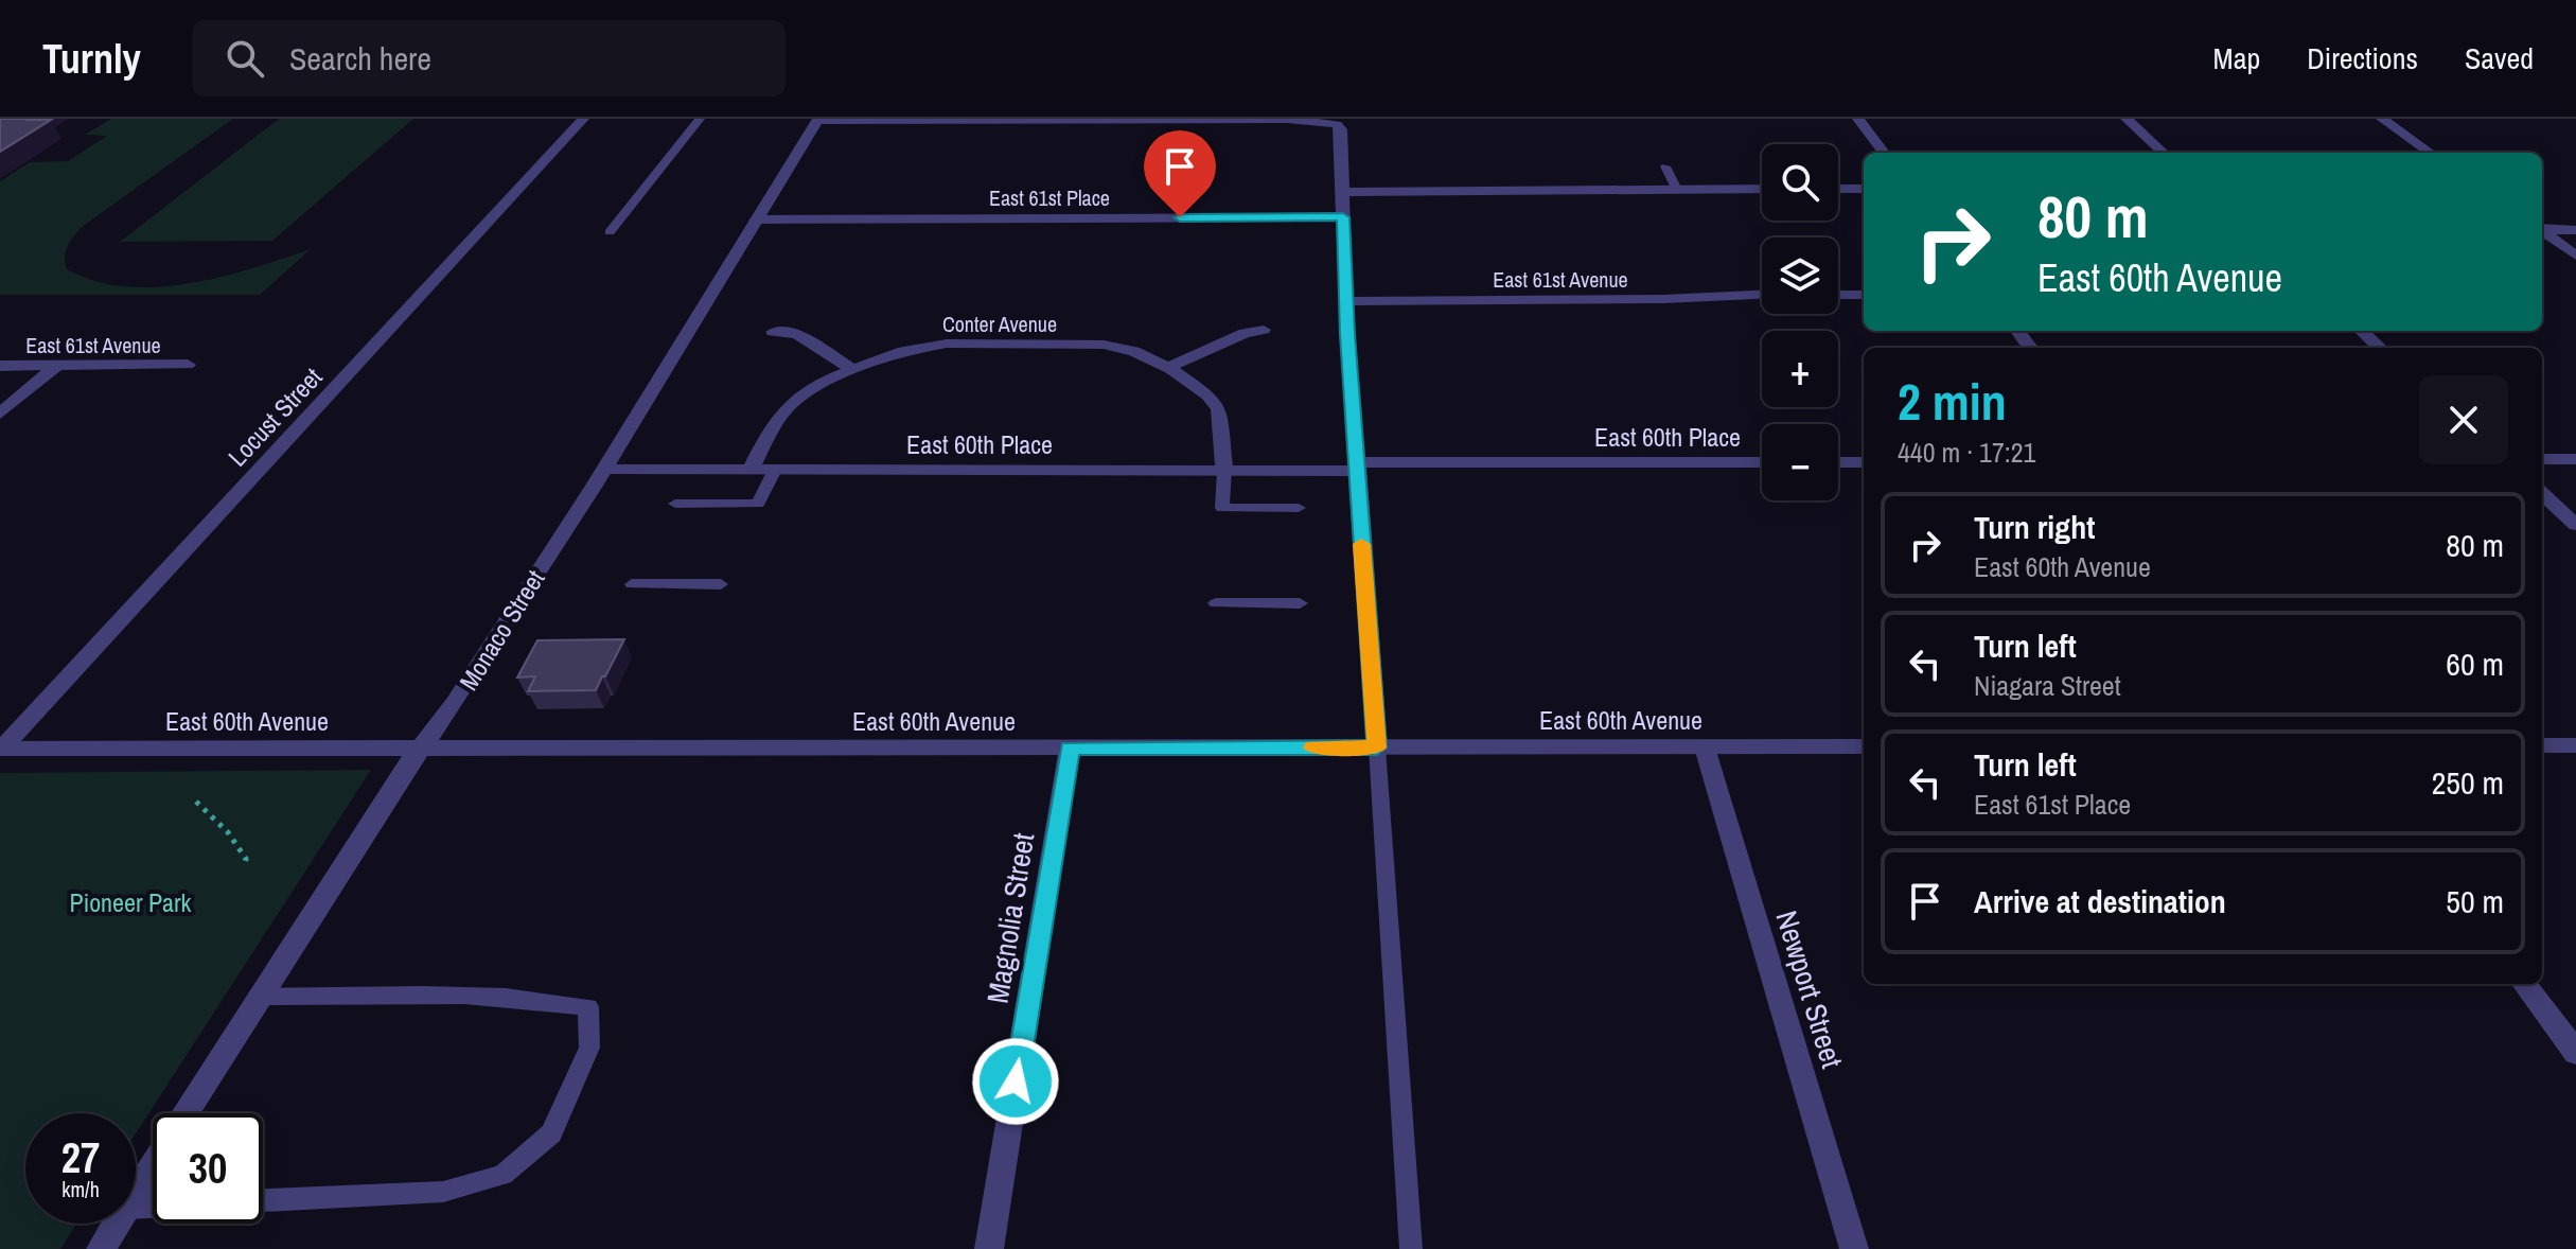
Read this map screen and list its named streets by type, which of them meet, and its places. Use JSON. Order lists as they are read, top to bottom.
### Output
{
  "streets": {
    "street": [
      "East 61st Place",
      "East 61st Avenue",
      "Conter Avenue",
      "Locust Street",
      "East 60th Place",
      "Monaco Street",
      "East 60th Avenue",
      "Magnolia Street",
      "Newport Street"
    ]
  },
  "crossings": [
    ["East 61st Place", "Monaco Street"],
    ["Conter Avenue", "East 60th Place"],
    ["Locust Street", "East 60th Avenue"],
    ["East 60th Place", "Monaco Street"],
    ["Monaco Street", "East 60th Avenue"],
    ["East 60th Avenue", "Magnolia Street"],
    ["East 60th Avenue", "Newport Street"]
  ],
  "parks": ["Pioneer Park"],
  "page": {
    "header": "Turnly",
    "search": "Search here",
    "nav": ["Map", "Directions", "Saved"],
    "map_buttons": ["+", "−"],
    "turn": ["80 m", "East 60th Avenue"],
    "heading": ["2 min", "440 m · 17:21"],
    "list": [
      {
        "name": "Turn right",
        "note": "East 60th Avenue",
        "value": "80 m"
      },
      {
        "name": "Turn left",
        "note": "Niagara Street",
        "value": "60 m"
      },
      {
        "name": "Turn left",
        "note": "East 61st Place",
        "value": "250 m"
      },
      {
        "name": "Arrive at destination",
        "value": "50 m"
      }
    ],
    "speed": "27 km/h",
    "limit": "30"
  }
}
